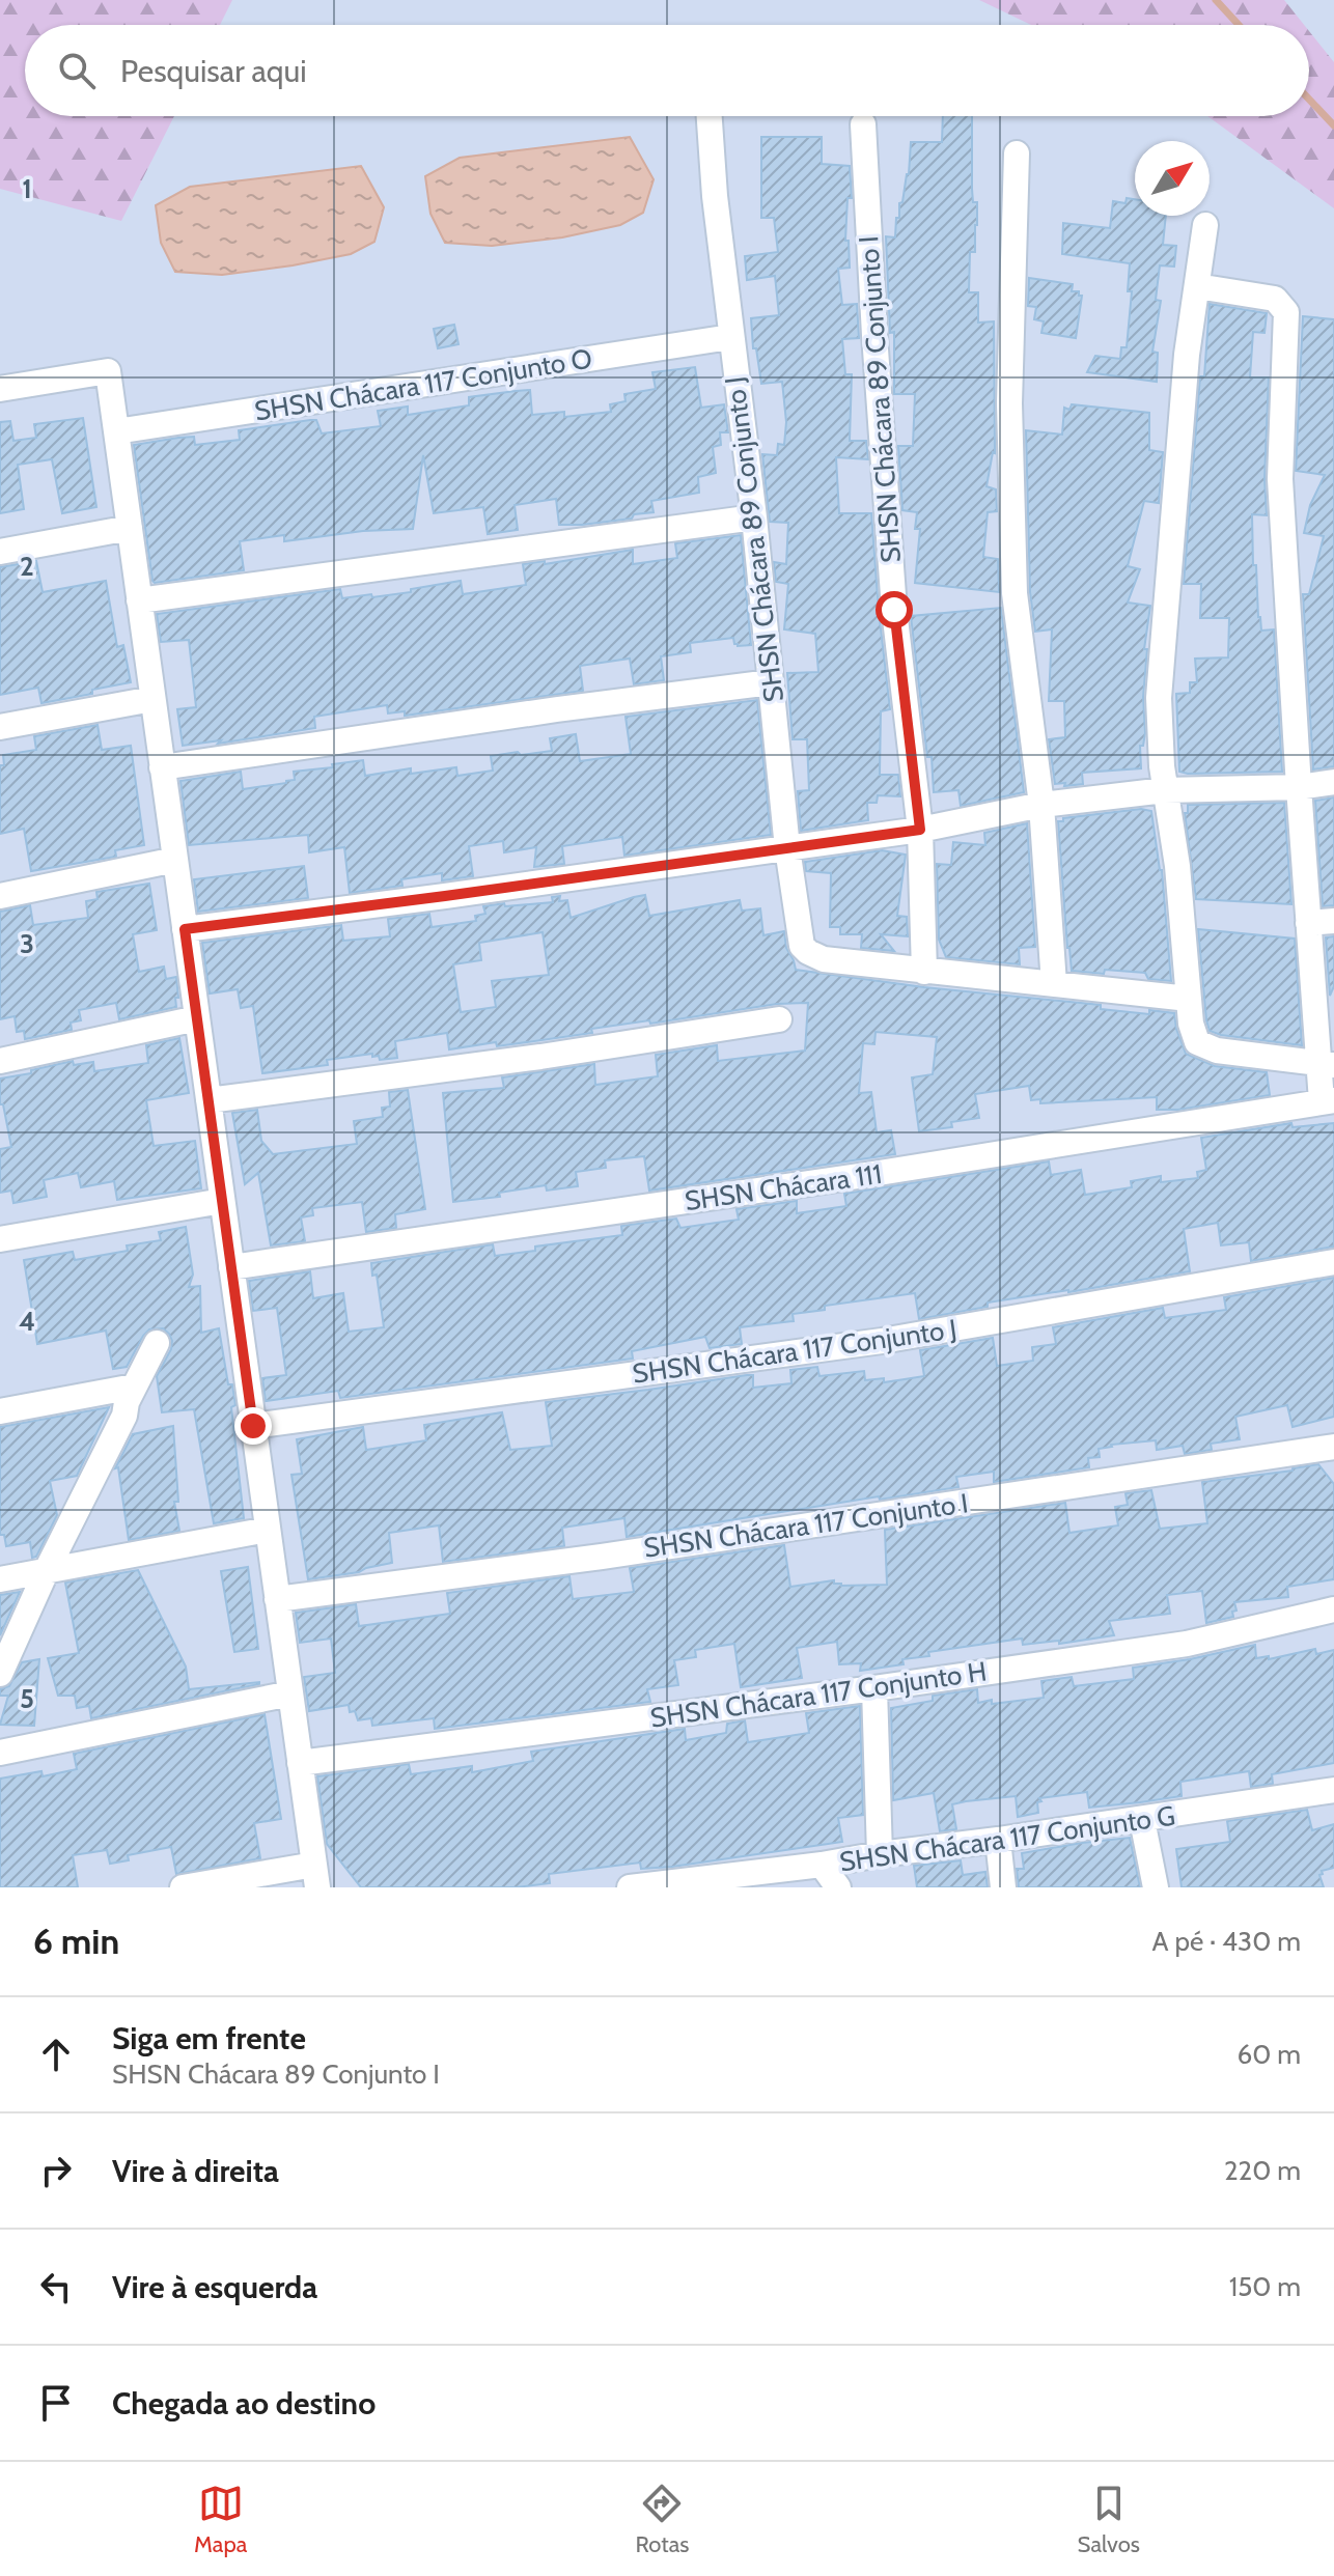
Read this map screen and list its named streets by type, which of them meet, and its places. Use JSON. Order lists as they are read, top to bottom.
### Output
{
  "streets": {
    "street": [
      "SHSN Chácara 117 Conjunto O",
      "SHSN Chácara 89 Conjunto I",
      "SHSN Chácara 89 Conjunto J",
      "SHSN Chácara 111",
      "SHSN Chácara 117 Conjunto J",
      "SHSN Chácara 117 Conjunto I",
      "SHSN Chácara 117 Conjunto H",
      "SHSN Chácara 117 Conjunto G"
    ]
  },
  "crossings": [
    ["SHSN Chácara 117 Conjunto O", "SHSN Chácara 89 Conjunto J"],
    ["SHSN Chácara 89 Conjunto I", "SHSN Chácara 89 Conjunto J"]
  ],
  "north": "top right",
  "page": {
    "search": "Pesquisar aqui",
    "heading": ["6 min", "A pé · 430 m"],
    "list": [
      ["Siga em frente", "SHSN Chácara 89 Conjunto I", "60 m"],
      ["Vire à direita", "220 m"],
      ["Vire à esquerda", "150 m"],
      "Chegada ao destino"
    ],
    "nav": ["Mapa", "Rotas", "Salvos"]
  },
  "grid": {
    "rows": [
      "1",
      "2",
      "3",
      "4",
      "5"
    ]
  }
}
